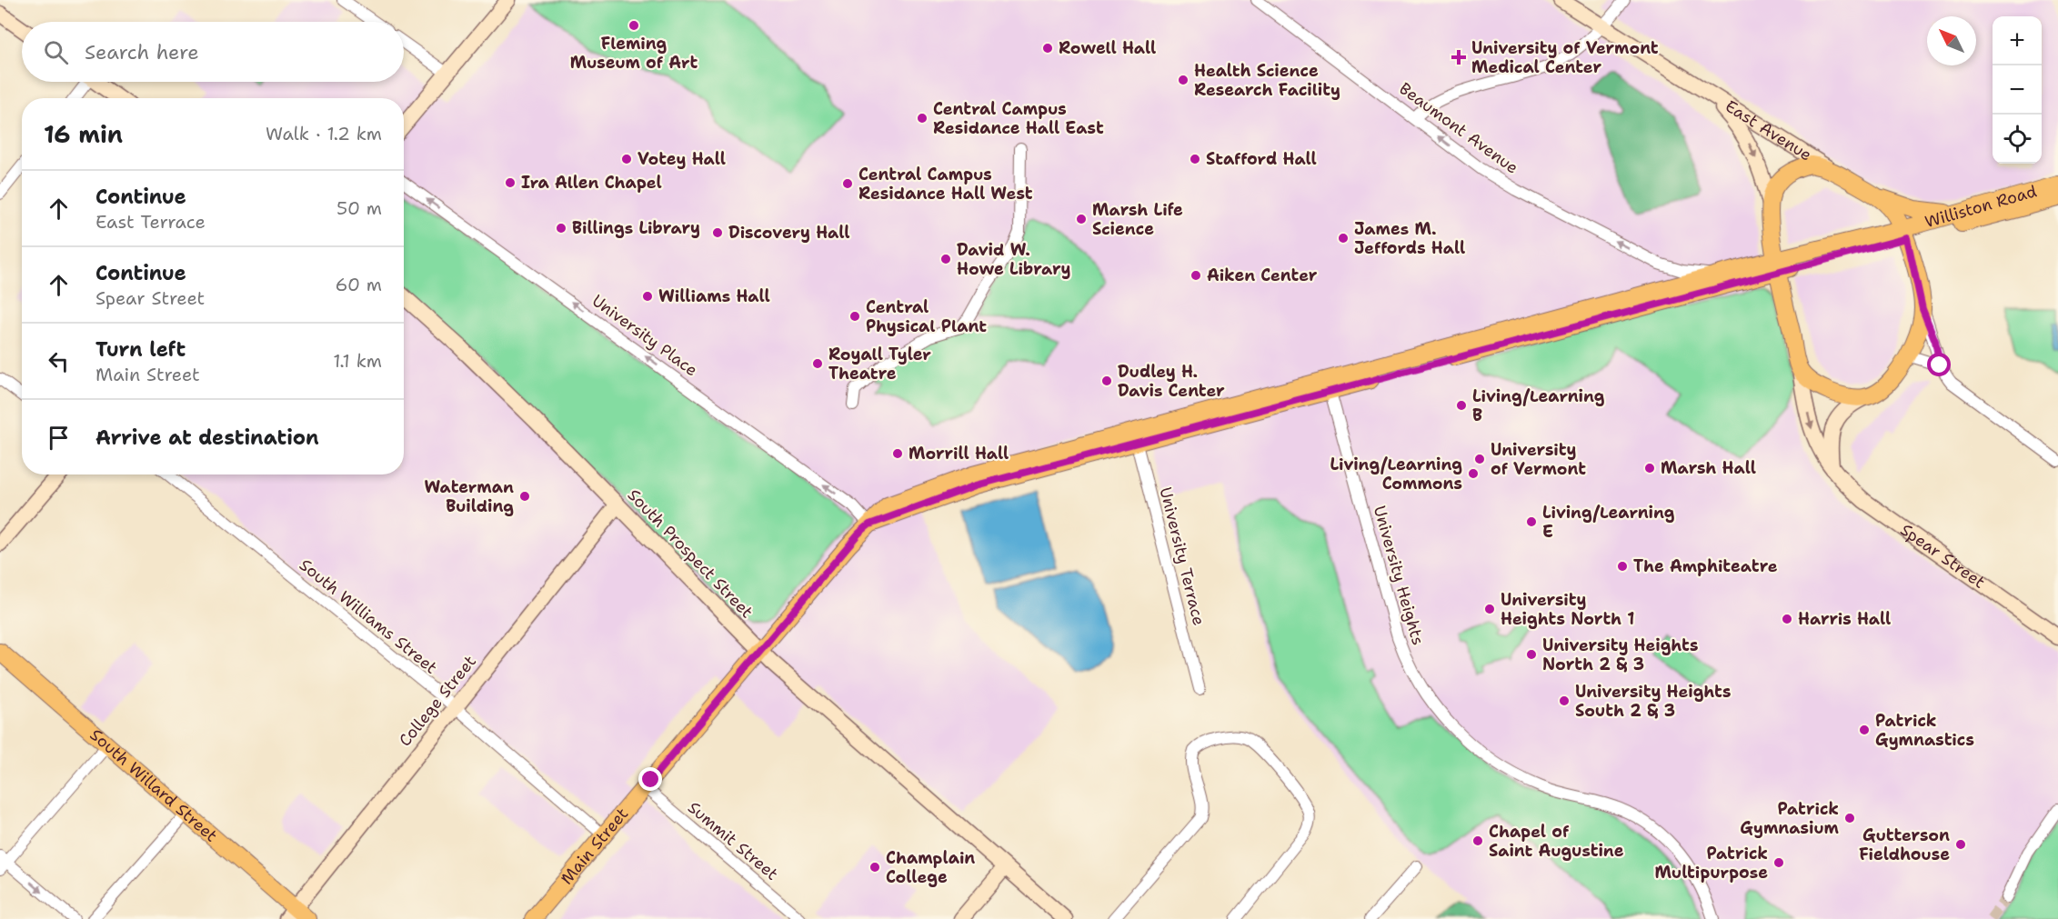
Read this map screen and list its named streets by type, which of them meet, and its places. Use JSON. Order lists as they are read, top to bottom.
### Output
{
  "streets": {
    "main road": [
      "East Avenue",
      "Williston Road",
      "Spear Street",
      "South Willard Street",
      "Main Street"
    ],
    "street": [
      "Beaumont Avenue",
      "University Place",
      "South Prospect Street",
      "University Terrace",
      "University Heights",
      "South Williams Street",
      "College Street",
      "Summit Street"
    ]
  },
  "crossings": [
    ["Beaumont Avenue", "Main Street"],
    ["East Avenue", "Williston Road"],
    ["East Avenue", "Spear Street"],
    ["East Avenue", "Main Street"],
    ["Williston Road", "Spear Street"],
    ["Williston Road", "Main Street"],
    ["University Place", "Main Street"],
    ["South Prospect Street", "College Street"],
    ["South Prospect Street", "Main Street"],
    ["Spear Street", "Main Street"],
    ["University Terrace", "Main Street"],
    ["University Heights", "Main Street"],
    ["South Williams Street", "College Street"],
    ["South Williams Street", "Main Street"],
    ["College Street", "South Willard Street"],
    ["Summit Street", "Main Street"]
  ],
  "one_way": ["Beaumont Avenue", "University Place"],
  "places": {
    "other": [
      "Fleming Museum of Art",
      "Rowell Hall",
      "Health Science Research Facility",
      "Central Campus Residance Hall East",
      "Votey Hall",
      "Stafford Hall",
      "Ira Allen Chapel",
      "Central Campus Residance Hall West",
      "Marsh Life Science",
      "Billings Library",
      "Discovery Hall",
      "James M. Jeffords Hall",
      "David W. Howe Library",
      "Aiken Center",
      "Williams Hall",
      "Central Physical Plant",
      "Royall Tyler Theatre",
      "Dudley H. Davis Center",
      "Living/Learning B",
      "Morrill Hall",
      "University of Vermont",
      "Marsh Hall",
      "Living/Learning Commons",
      "Waterman Building",
      "Living/Learning E",
      "The Amphiteatre",
      "University Heights North 1",
      "Harris Hall",
      "University Heights North 2 & 3",
      "University Heights South 2 & 3",
      "Patrick Gymnastics",
      "Patrick Gymnasium",
      "Chapel of Saint Augustine",
      "Gutterson Fieldhouse",
      "Patrick Multipurpose",
      "Champlain College"
    ],
    "health": ["University of Vermont Medical Center"]
  },
  "north": "top left",
  "page": {
    "map_buttons": ["+", "−"],
    "search": "Search here",
    "heading": ["16 min", "Walk · 1.2 km"],
    "list": [
      ["Continue", "East Terrace", "50 m"],
      ["Continue", "Spear Street", "60 m"],
      ["Turn left", "Main Street", "1.1 km"],
      "Arrive at destination"
    ]
  }
}
